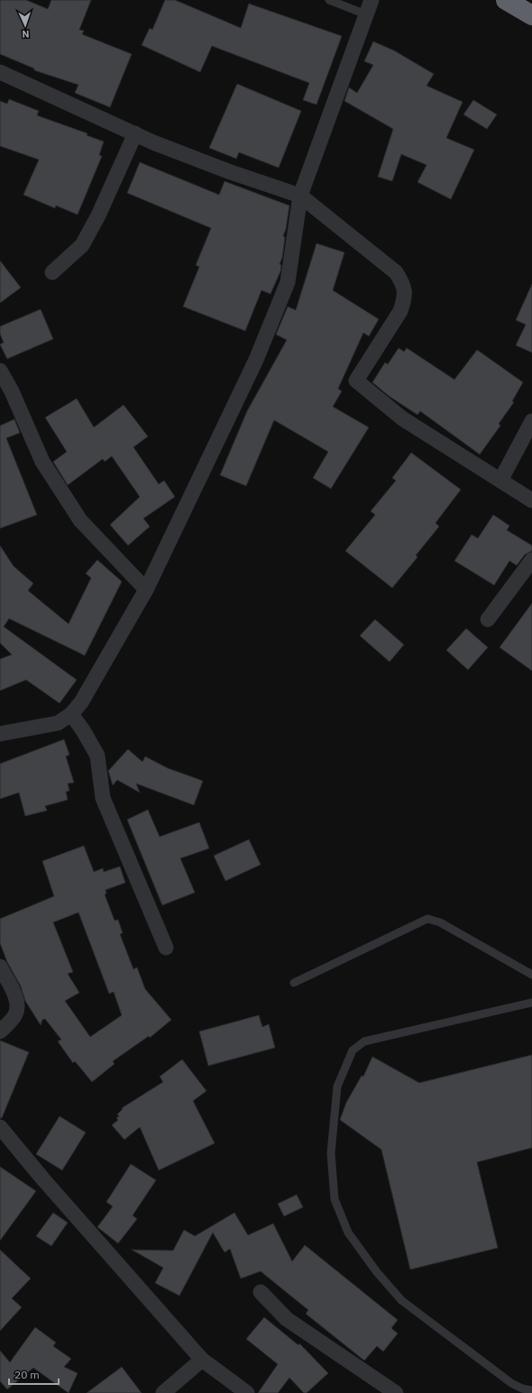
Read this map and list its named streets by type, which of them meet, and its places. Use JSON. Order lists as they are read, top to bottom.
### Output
{
  "scale_bar": "20 m",
  "north": "bottom"
}
